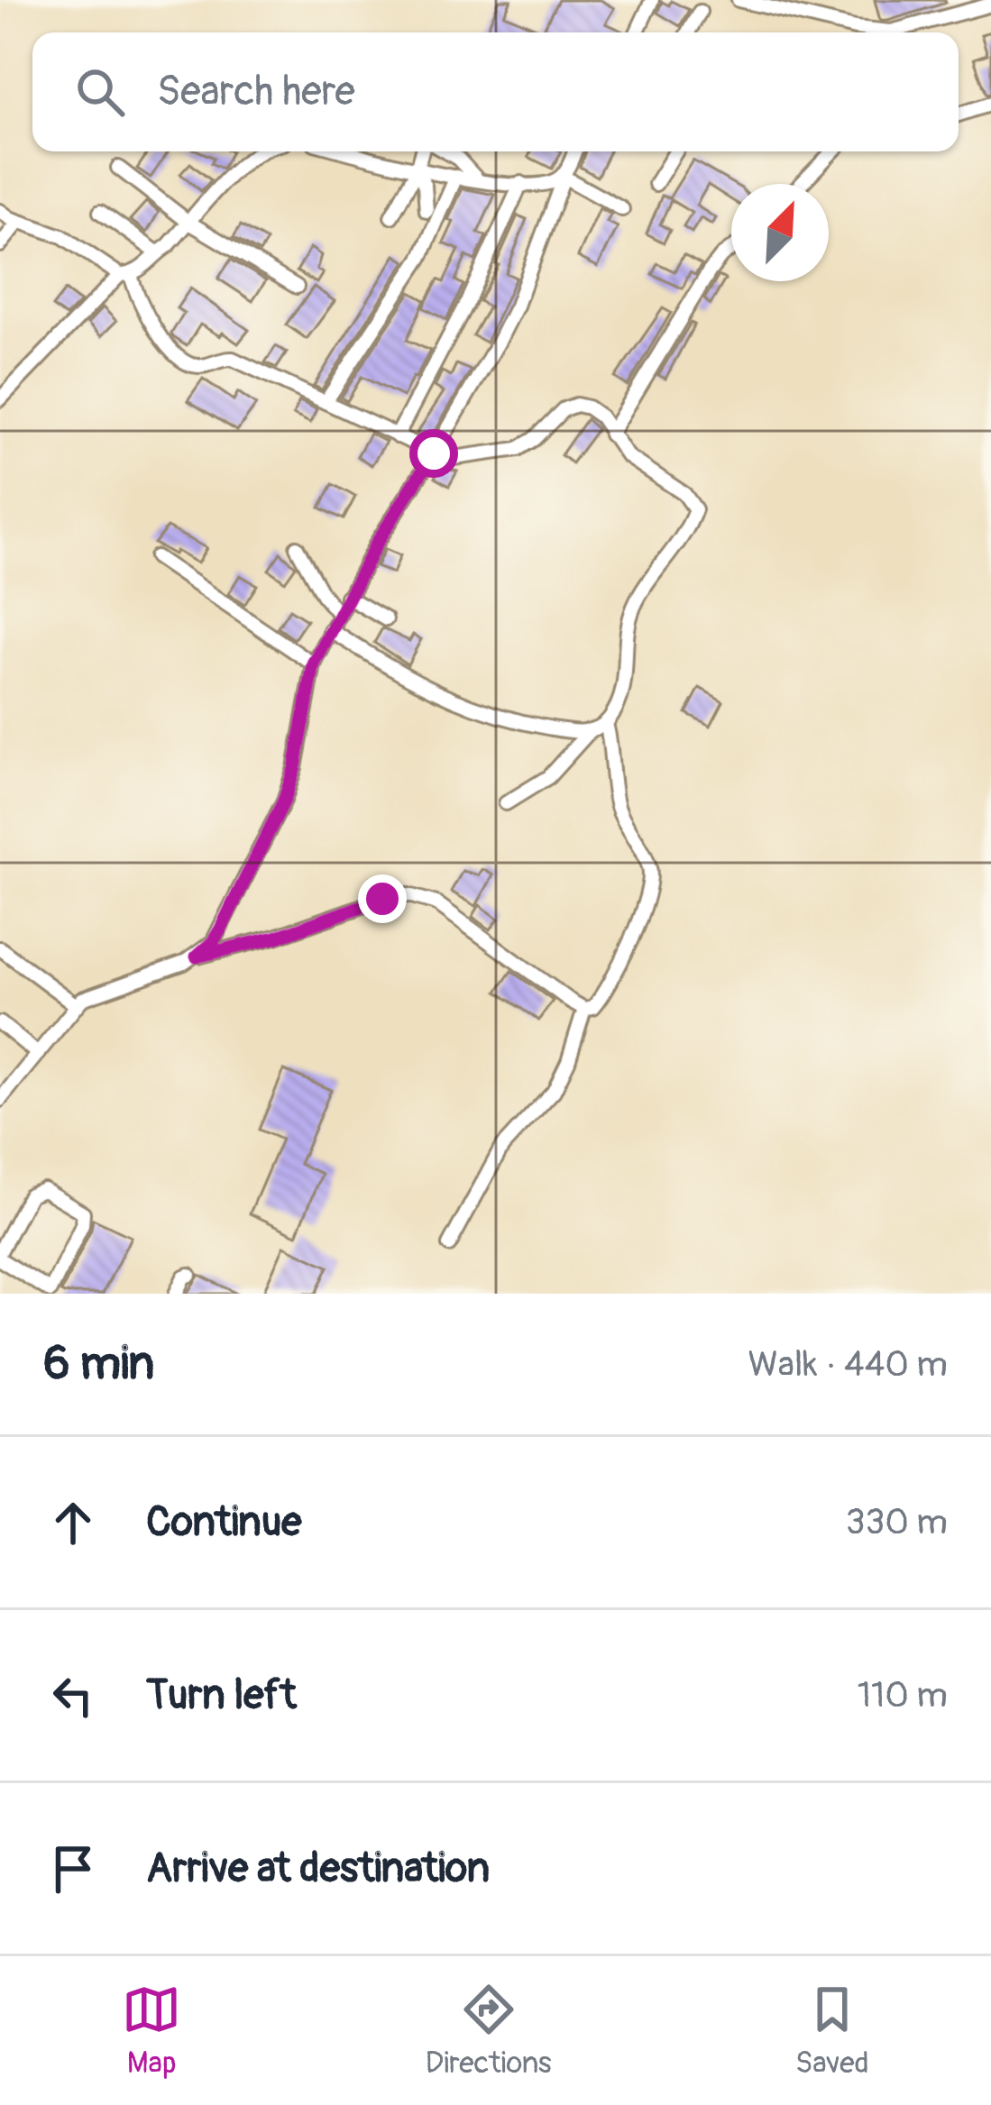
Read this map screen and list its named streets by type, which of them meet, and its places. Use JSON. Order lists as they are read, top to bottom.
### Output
{
  "north": "top right",
  "page": {
    "search": "Search here",
    "heading": ["6 min", "Walk · 440 m"],
    "list": [
      ["Continue", "330 m"],
      ["Turn left", "110 m"],
      "Arrive at destination"
    ],
    "nav": ["Map", "Directions", "Saved"]
  }
}
